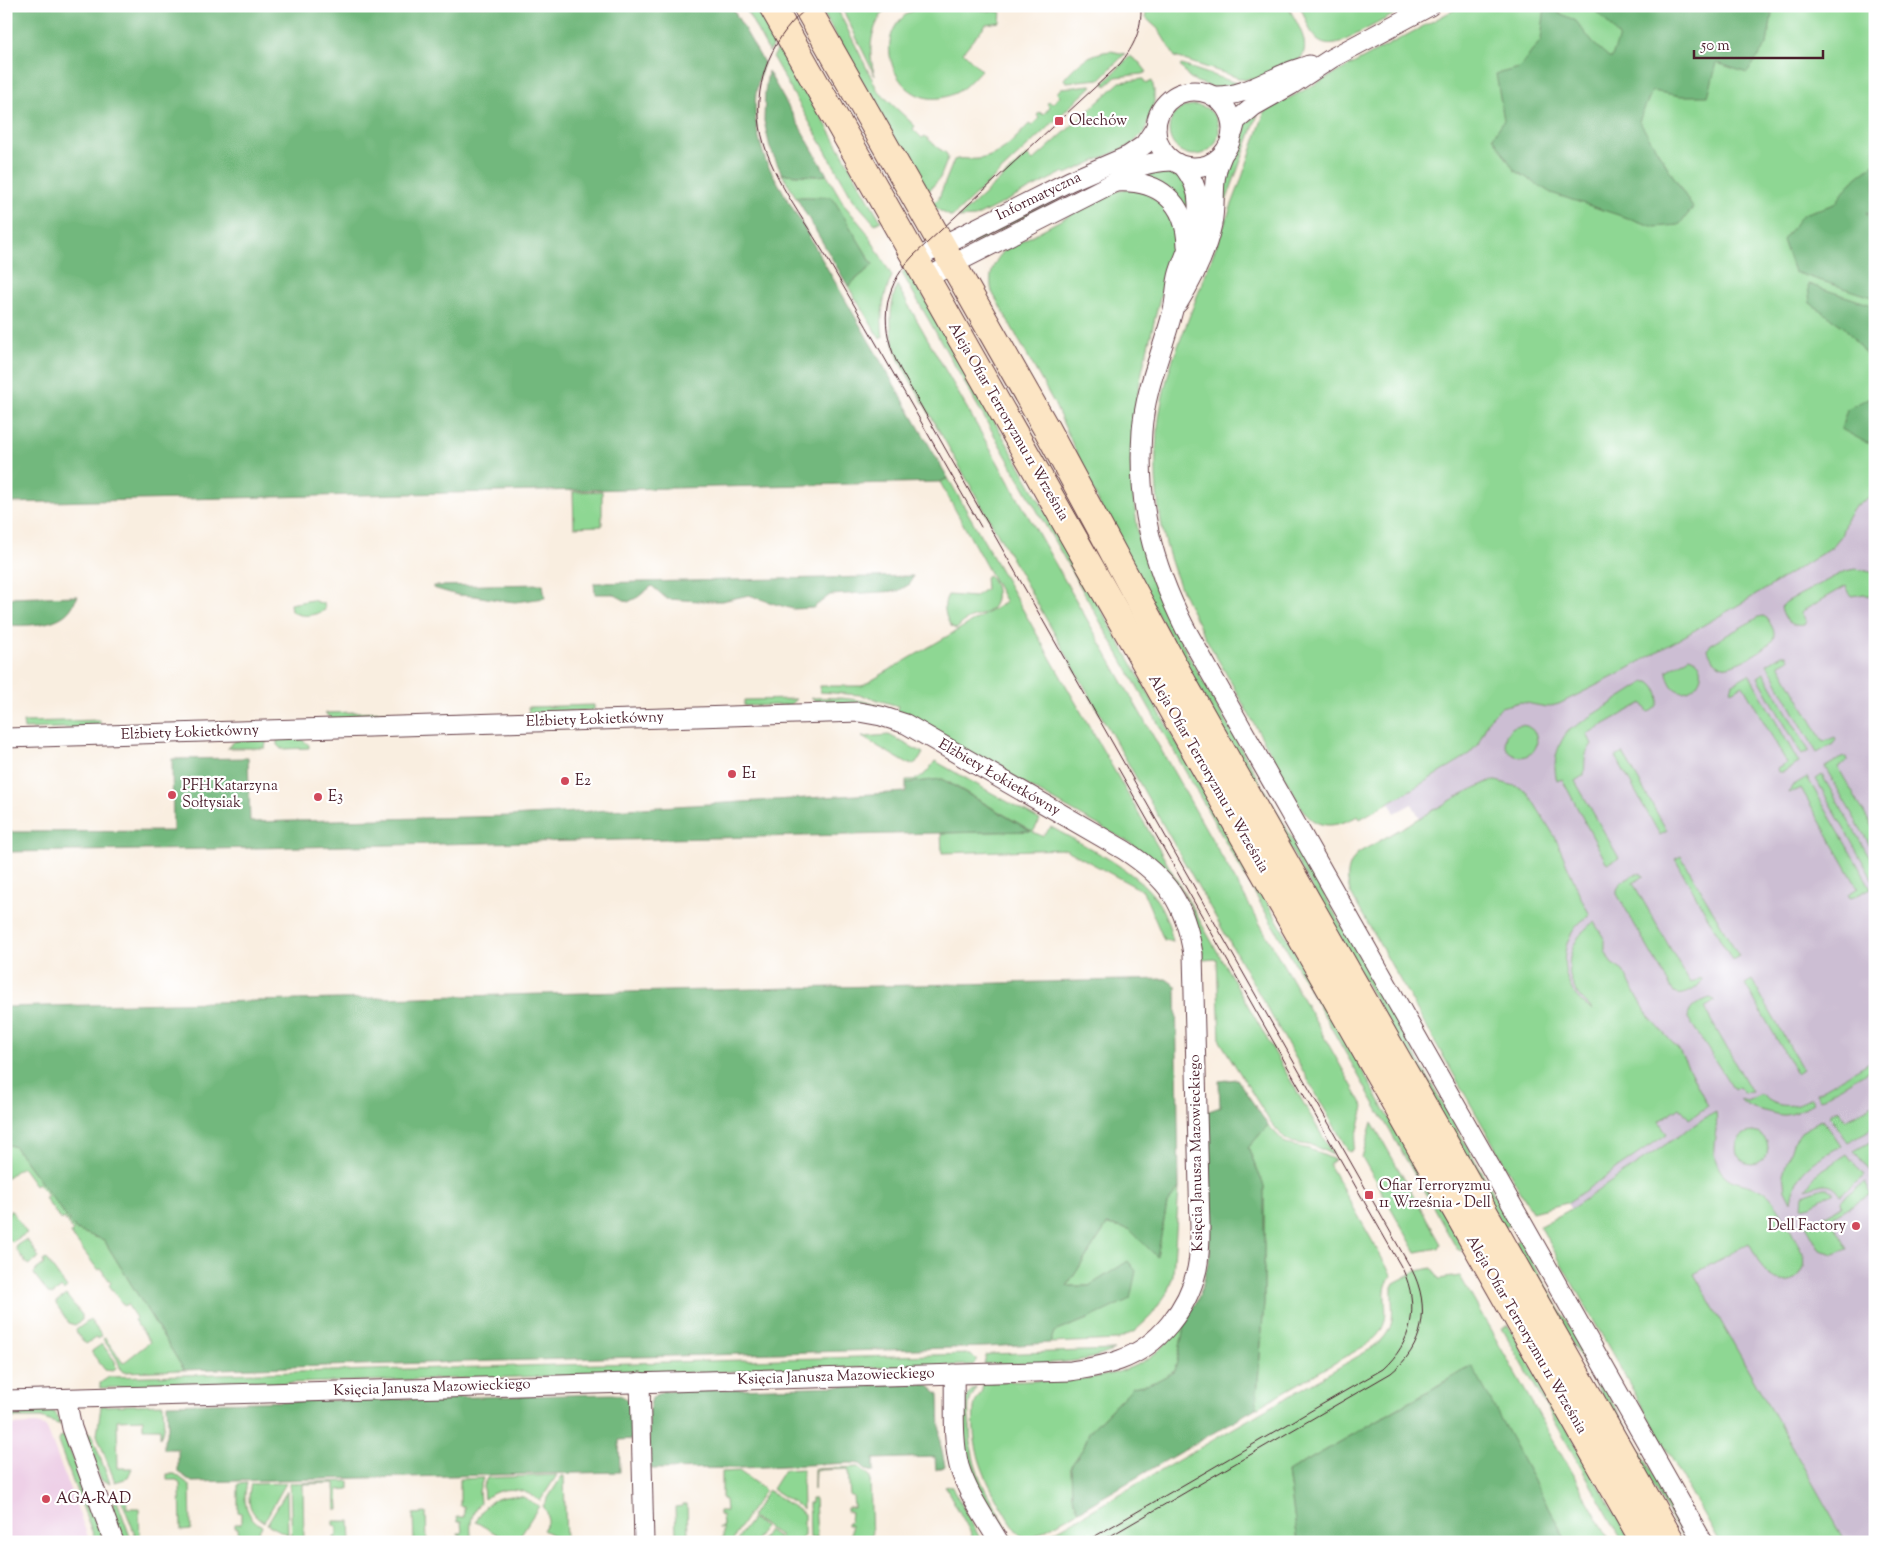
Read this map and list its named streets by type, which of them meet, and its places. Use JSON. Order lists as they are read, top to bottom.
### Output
{
  "streets": {
    "street": [
      "Informatyczna",
      "Aleja Ofiar Terroryzmu 11 Września",
      "Elżbiety Łokietkówny",
      "Księcia Janusza Mazowieckiego"
    ]
  },
  "crossings": [
    ["Informatyczna", "Aleja Ofiar Terroryzmu 11 Września"],
    ["Elżbiety Łokietkówny", "Księcia Janusza Mazowieckiego"]
  ],
  "places": {
    "transit": ["Olechów", "Ofiar Terroryzmu 11 Września - Dell"],
    "other": [
      "E1",
      "E2",
      "PFH Katarzyna Sołtysiak",
      "E3",
      "Dell Factory",
      "AGA-RAD"
    ]
  },
  "scale_bar": "50 m"
}
